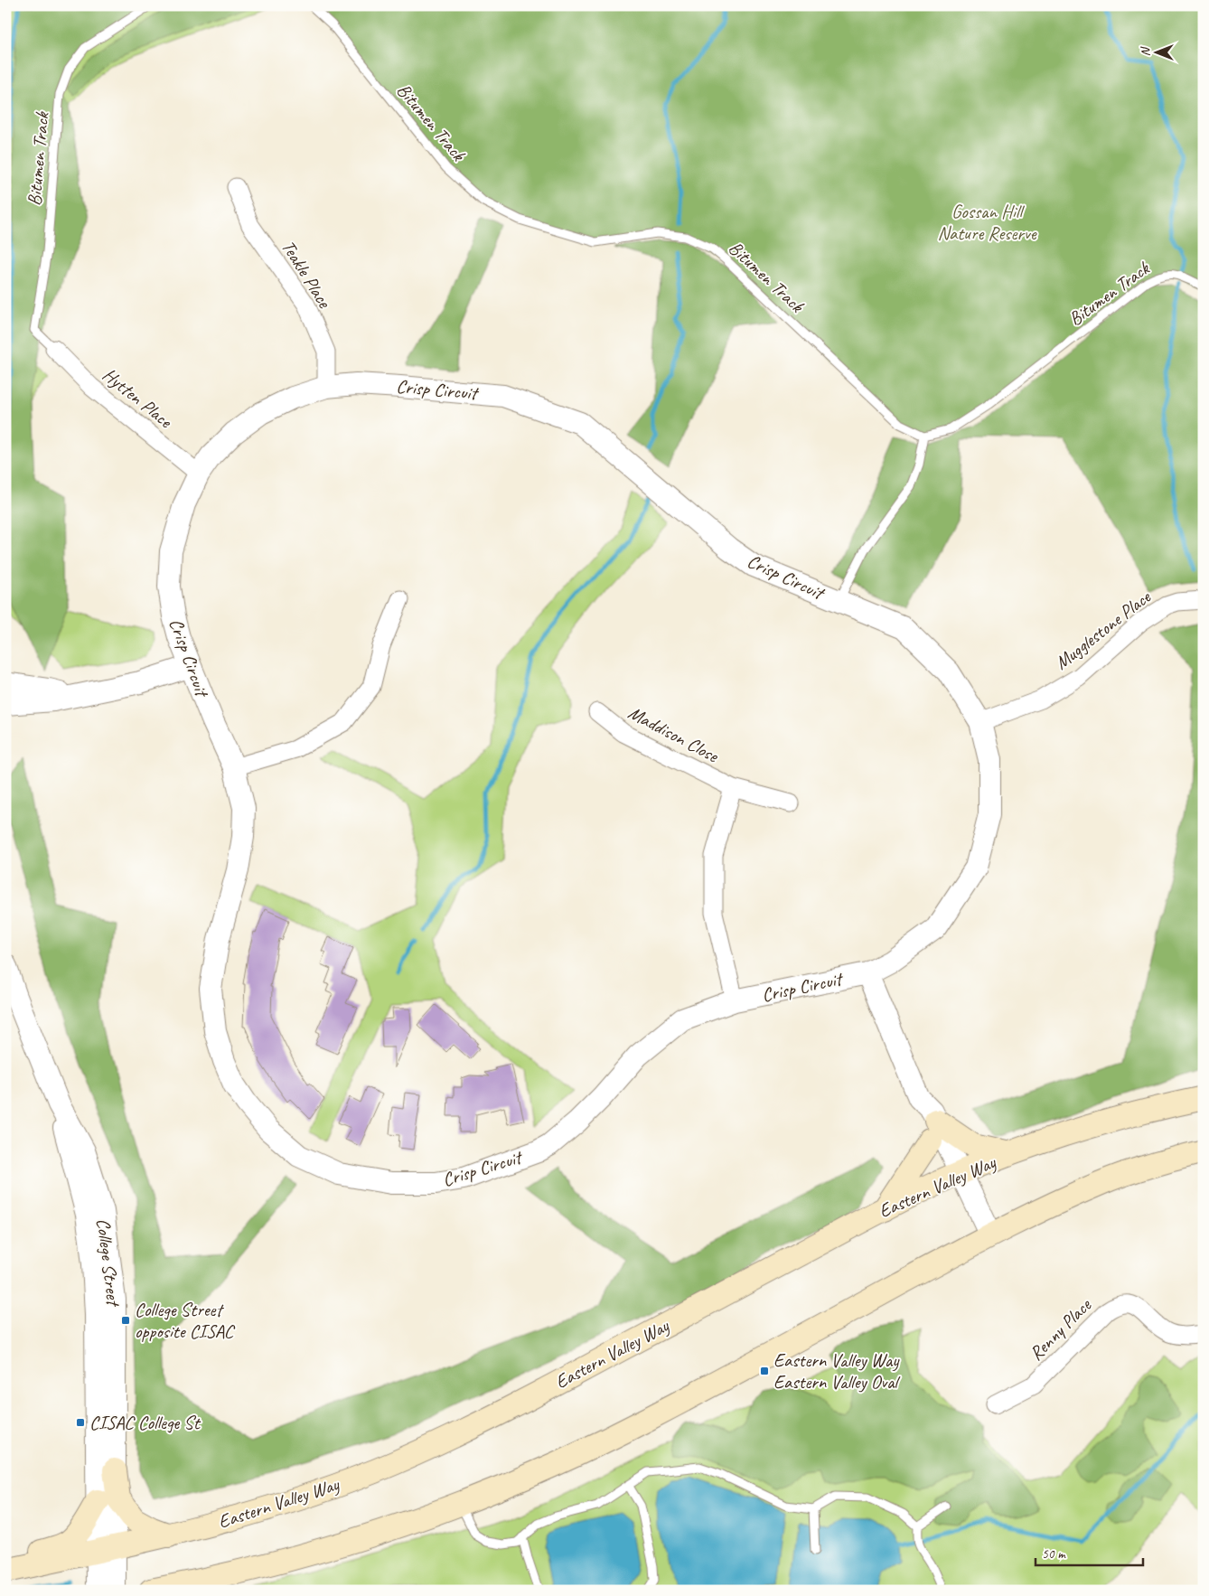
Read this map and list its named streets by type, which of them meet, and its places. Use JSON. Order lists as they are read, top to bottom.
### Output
{
  "streets": {
    "main road": ["Eastern Valley Way"],
    "street": [
      "Teakle Place",
      "Crisp Circuit",
      "Hytten Place",
      "Mugglestone Place",
      "Maddison Close",
      "College Street",
      "Renny Place"
    ],
    "lane": ["Bitumen Track"]
  },
  "crossings": [
    ["Bitumen Track", "Hytten Place"],
    ["Teakle Place", "Crisp Circuit"],
    ["Crisp Circuit", "Hytten Place"],
    ["Crisp Circuit", "Mugglestone Place"],
    ["Crisp Circuit", "Eastern Valley Way"],
    ["Eastern Valley Way", "College Street"]
  ],
  "parks": ["Gossan Hill Nature Reserve"],
  "places": {
    "transit": ["College Street opposite CISAC", "Eastern Valley Way Eastern Valley Oval", "CISAC College St"]
  },
  "scale_bar": "50 m",
  "north": "left"
}
